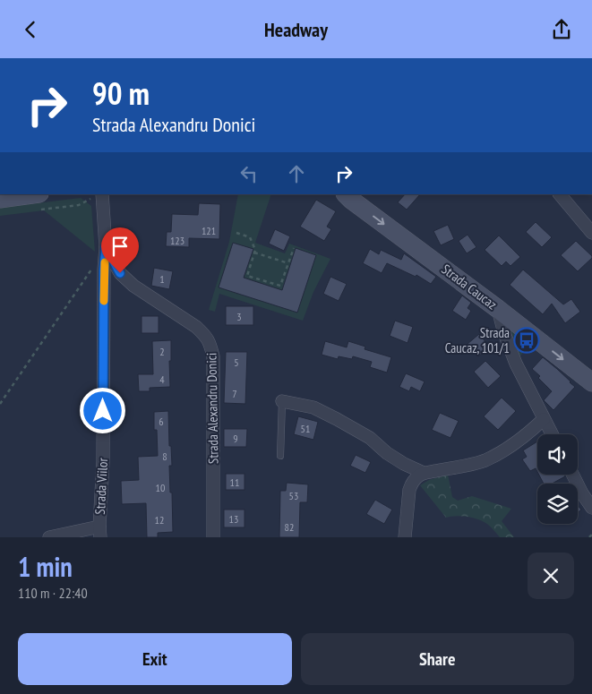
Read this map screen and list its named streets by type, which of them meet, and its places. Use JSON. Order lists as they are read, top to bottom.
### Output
{
  "streets": {
    "street": ["Strada Caucaz", "Strada Alexandru Donici", "Strada Viilor"]
  },
  "crossings": [
    ["Strada Alexandru Donici", "Strada Viilor"]
  ],
  "one_way": ["Strada Caucaz"],
  "places": {
    "bus stop": ["Strada Caucaz, 101/1"]
  },
  "house_numbers": [
    "121",
    "123",
    "1",
    "3",
    "2",
    "5",
    "4",
    "7",
    "6",
    "51",
    "9",
    "8",
    "11",
    "10",
    "53",
    "13",
    "12",
    "82"
  ],
  "page": {
    "header": "Headway",
    "turn": ["90 m", "Strada Alexandru Donici"],
    "heading": ["1 min", "110 m · 22:40"],
    "buttons": ["Exit", "Share"]
  }
}
